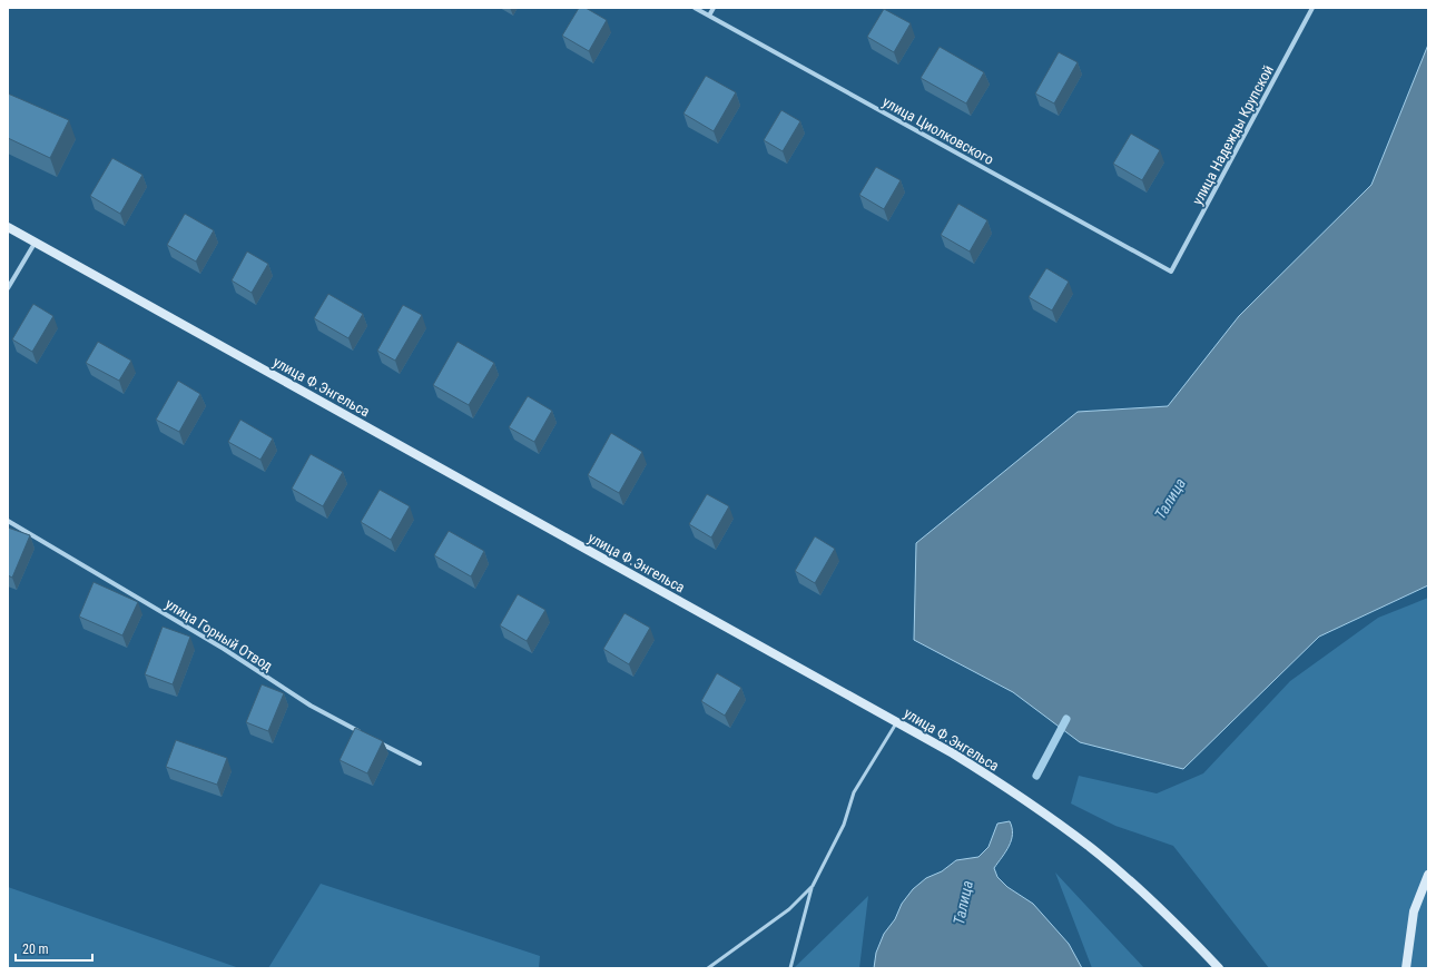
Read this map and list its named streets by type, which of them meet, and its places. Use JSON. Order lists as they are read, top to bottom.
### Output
{
  "streets": {
    "street": [
      "улица Циолковского",
      "улица Надежды Крупской",
      "улица Ф.Энгельса",
      "улица Горный Отвод"
    ]
  },
  "crossings": [
    ["улица Циолковского", "улица Надежды Крупской"]
  ],
  "water": ["Талица"],
  "scale_bar": "20 m"
}
